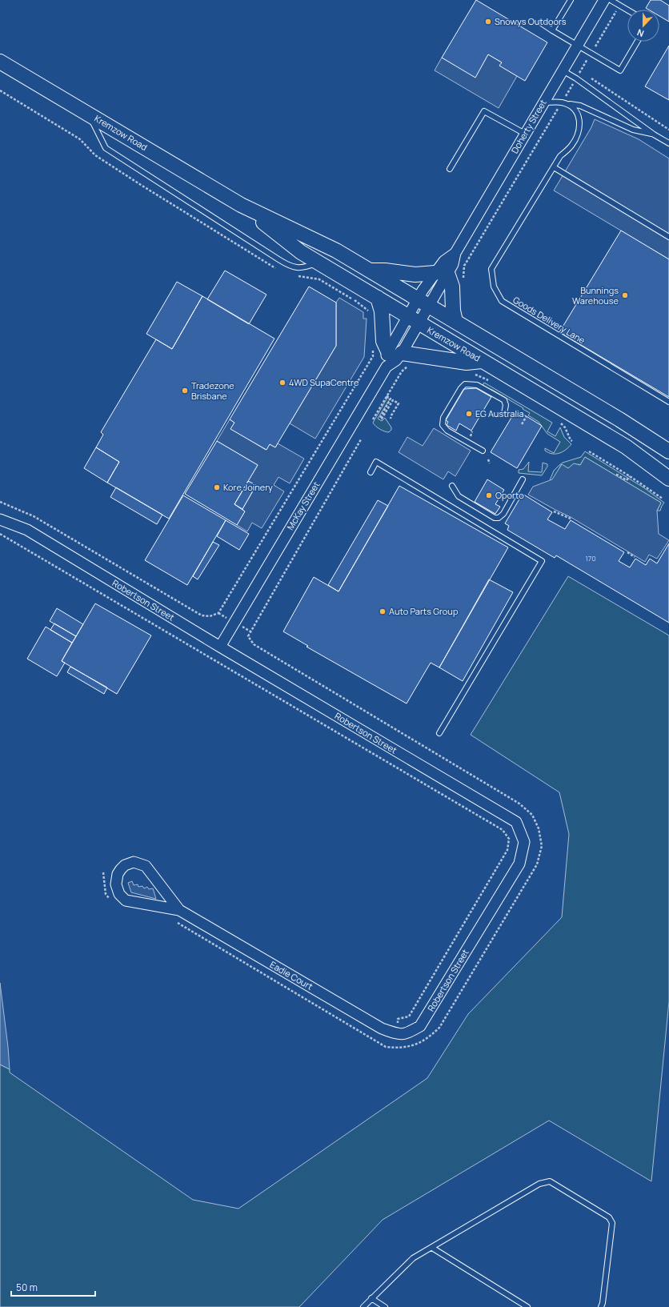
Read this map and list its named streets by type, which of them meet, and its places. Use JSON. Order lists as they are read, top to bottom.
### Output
{
  "streets": {
    "street": [
      "Doherty Street",
      "Kremzow Road",
      "McKay Street",
      "Robertson Street",
      "Eadie Court"
    ],
    "lane": ["Goods Delivery Lane"]
  },
  "crossings": [
    ["Doherty Street", "Kremzow Road"],
    ["Doherty Street", "McKay Street"],
    ["Kremzow Road", "McKay Street"],
    ["McKay Street", "Robertson Street"],
    ["Robertson Street", "Eadie Court"]
  ],
  "places": [
    "Snowys Outdoors",
    "Bunnings Warehouse",
    "4WD SupaCentre",
    "Tradezone Brisbane",
    "EG Australia",
    "Kore Joinery",
    "Oporto",
    "Auto Parts Group"
  ],
  "house_numbers": ["170"],
  "scale_bar": "50 m",
  "north": "bottom"
}
